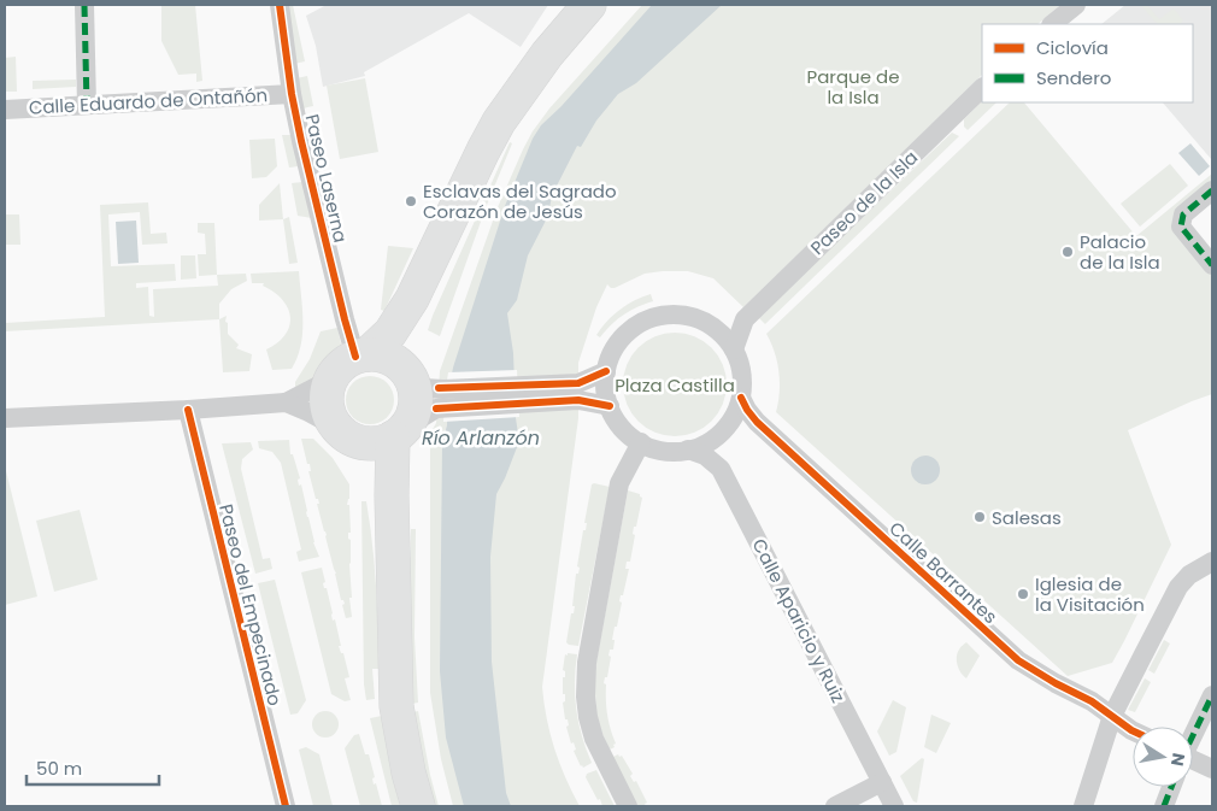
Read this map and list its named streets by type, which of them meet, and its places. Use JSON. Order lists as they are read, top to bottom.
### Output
{
  "streets": {
    "street": [
      "Calle Eduardo de Ontañón",
      "Paseo Laserna",
      "Paseo de la Isla",
      "Calle Barrantes",
      "Paseo del Empecinado",
      "Calle Aparicio y Ruiz"
    ]
  },
  "crossings": [
    ["Calle Eduardo de Ontañón", "Paseo Laserna"],
    ["Paseo de la Isla", "Calle Barrantes"],
    ["Paseo de la Isla", "Calle Aparicio y Ruiz"],
    ["Calle Barrantes", "Calle Aparicio y Ruiz"]
  ],
  "water": ["Río Arlanzón"],
  "parks": ["Parque de la Isla", "Plaza Castilla"],
  "places": [
    "Esclavas del Sagrado Corazón de Jesús",
    "Palacio de la Isla",
    "Salesas",
    "Iglesia de la Visitación"
  ],
  "legend": ["Ciclovía", "Sendero"],
  "scale_bar": "50 m",
  "north": "right"
}
